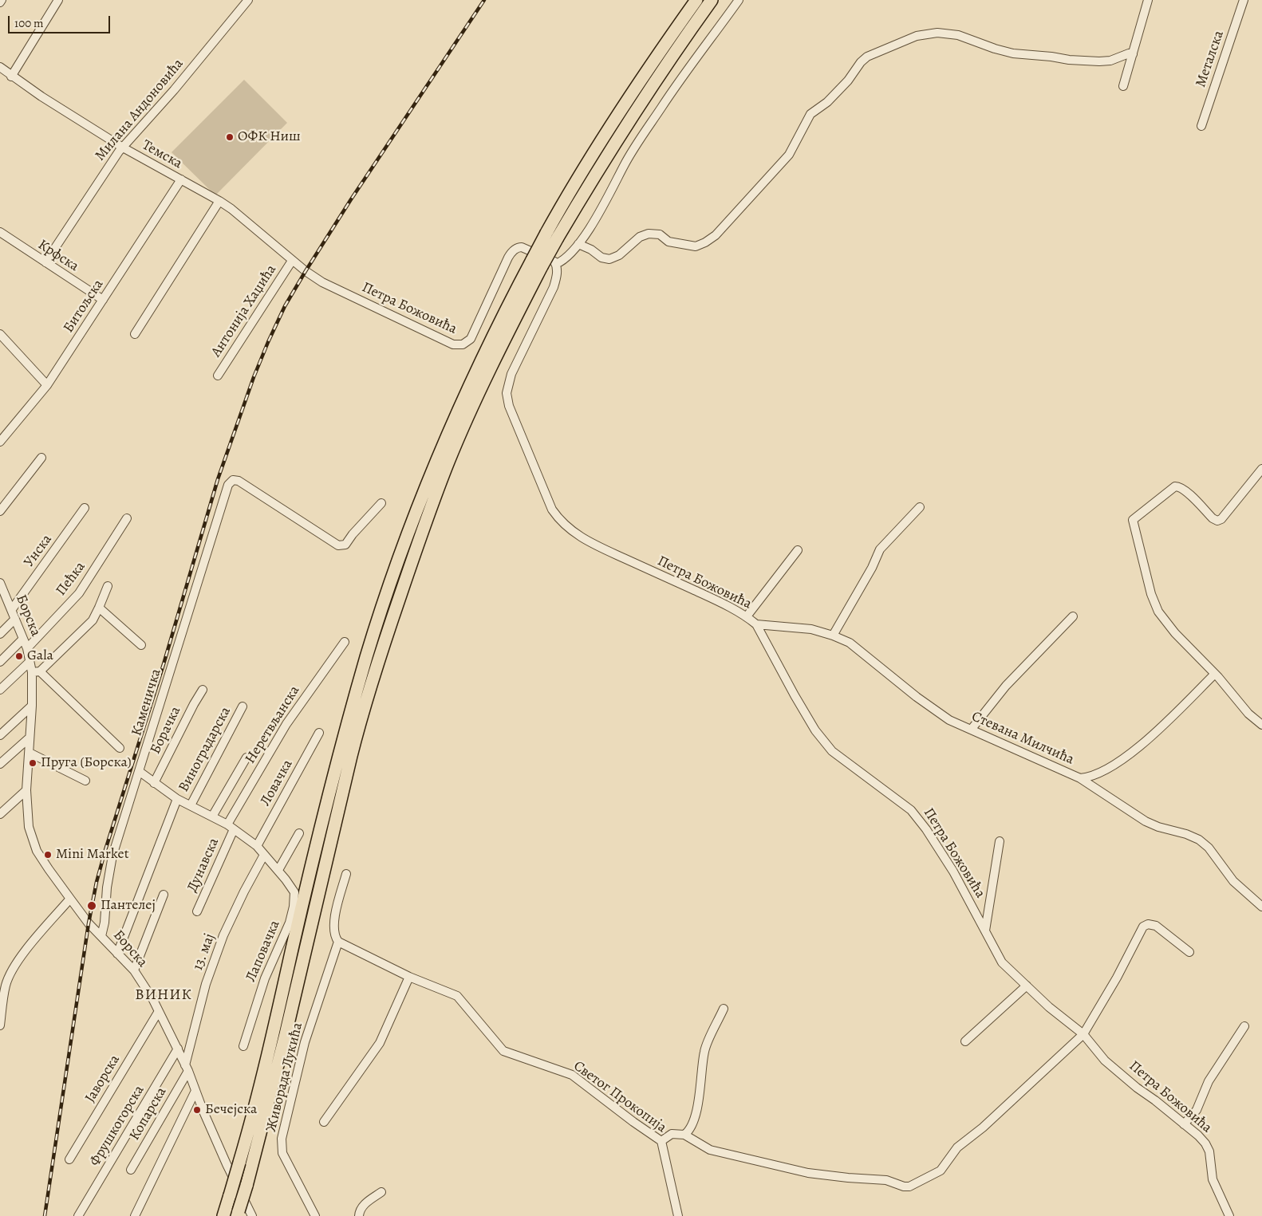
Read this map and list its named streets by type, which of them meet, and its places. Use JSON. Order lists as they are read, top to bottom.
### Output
{
  "streets": {
    "street": [
      "Металска",
      "Милана Андоновића",
      "Темска",
      "Крфска",
      "Битољска",
      "Петра Божовића",
      "Антонија Хаџића",
      "Унска",
      "Пећка",
      "Борска",
      "Каменичка",
      "Неретвљанска",
      "Борачка",
      "Стевана Милчића",
      "Виноградарска",
      "Ловачка",
      "Дунавска",
      "Лаповачка",
      "13. мај",
      "Живорада Лукића",
      "Јаворска",
      "Светог Прокопија",
      "Копарска",
      "Фрушкогорска"
    ]
  },
  "crossings": [
    ["Милана Андоновића", "Темска"],
    ["Милана Андоновића", "Крфска"],
    ["Темска", "Битољска"],
    ["Темска", "Петра Божовића"],
    ["Темска", "Антонија Хаџића"],
    ["Крфска", "Битољска"],
    ["Петра Божовића", "Стевана Милчића"],
    ["Унска", "Борска"],
    ["Пећка", "Борска"],
    ["Борска", "Каменичка"],
    ["Борска", "13. мај"],
    ["Борска", "Јаворска"],
    ["Борска", "Копарска"],
    ["Борска", "Фрушкогорска"],
    ["Каменичка", "Лаповачка"],
    ["Неретвљанска", "Дунавска"],
    ["Неретвљанска", "Лаповачка"],
    ["Борачка", "Лаповачка"],
    ["Виноградарска", "Лаповачка"],
    ["Ловачка", "Лаповачка"],
    ["Дунавска", "Лаповачка"],
    ["Лаповачка", "13. мај"],
    ["13. мај", "Копарска"],
    ["Живорада Лукића", "Светог Прокопија"]
  ],
  "districts": ["ВИНИК"],
  "places": [
    "ОФК Ниш",
    "Gala",
    "Пруга (Борска)",
    "Mini Market",
    "Пантелеј",
    "Бечејска"
  ],
  "scale_bar": "100 m"
}
